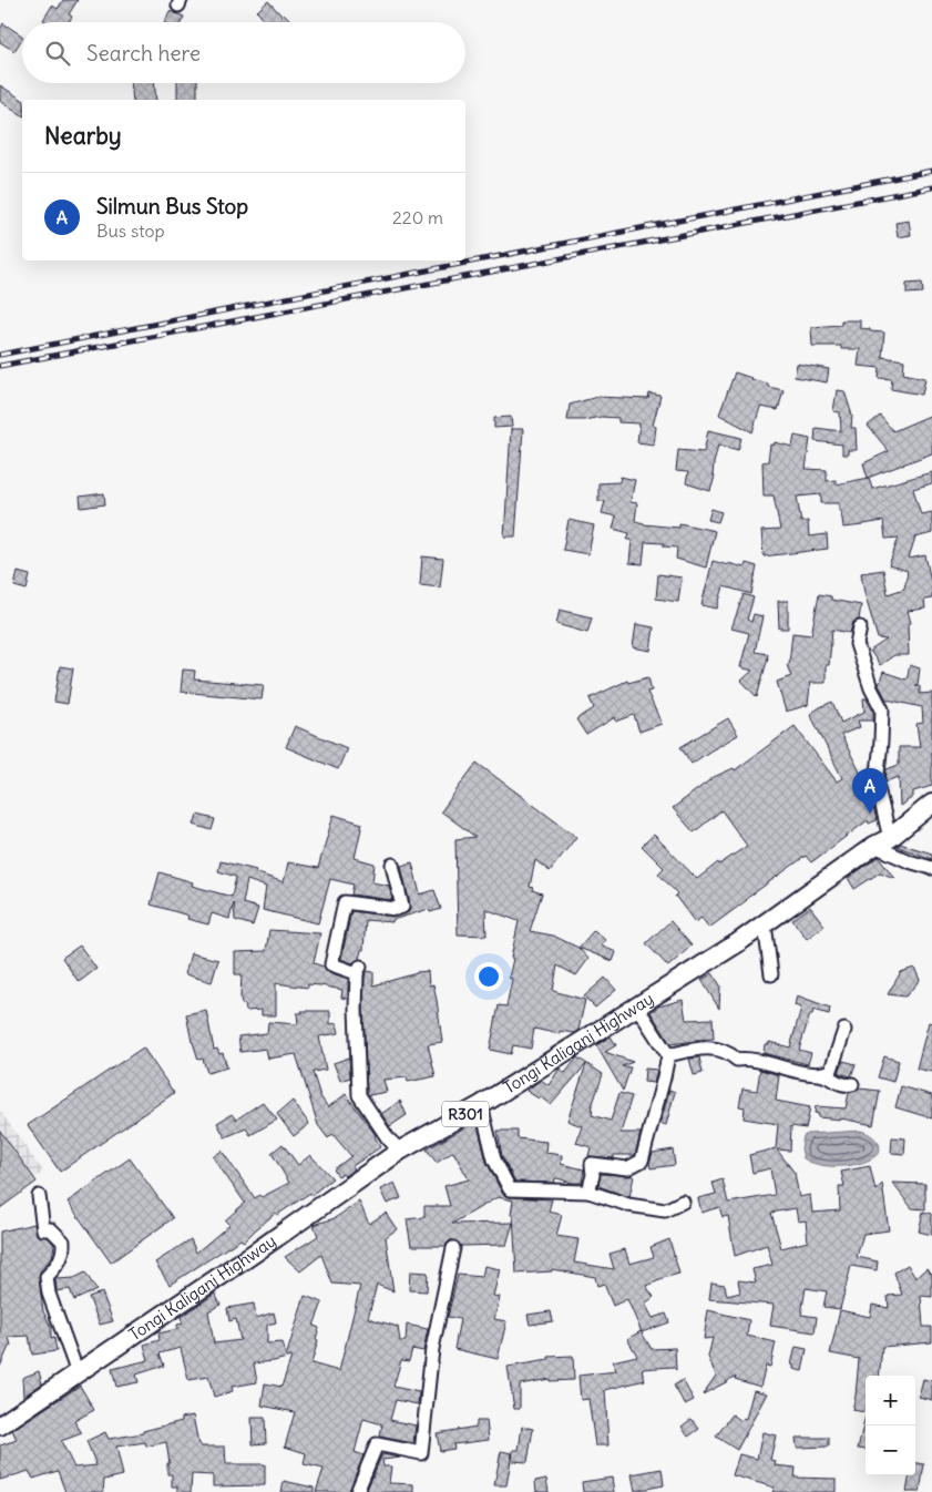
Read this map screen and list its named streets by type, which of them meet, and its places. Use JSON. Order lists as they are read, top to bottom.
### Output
{
  "streets": {
    "main road": ["Tongi Kaliganj Highway", "R301"]
  },
  "page": {
    "search": "Search here",
    "heading": "Nearby",
    "list": [
      {
        "mark": "A",
        "name": "Silmun Bus Stop",
        "note": "Bus stop",
        "value": "220 m"
      }
    ],
    "pins": "A",
    "map_buttons": ["+", "−"]
  }
}
